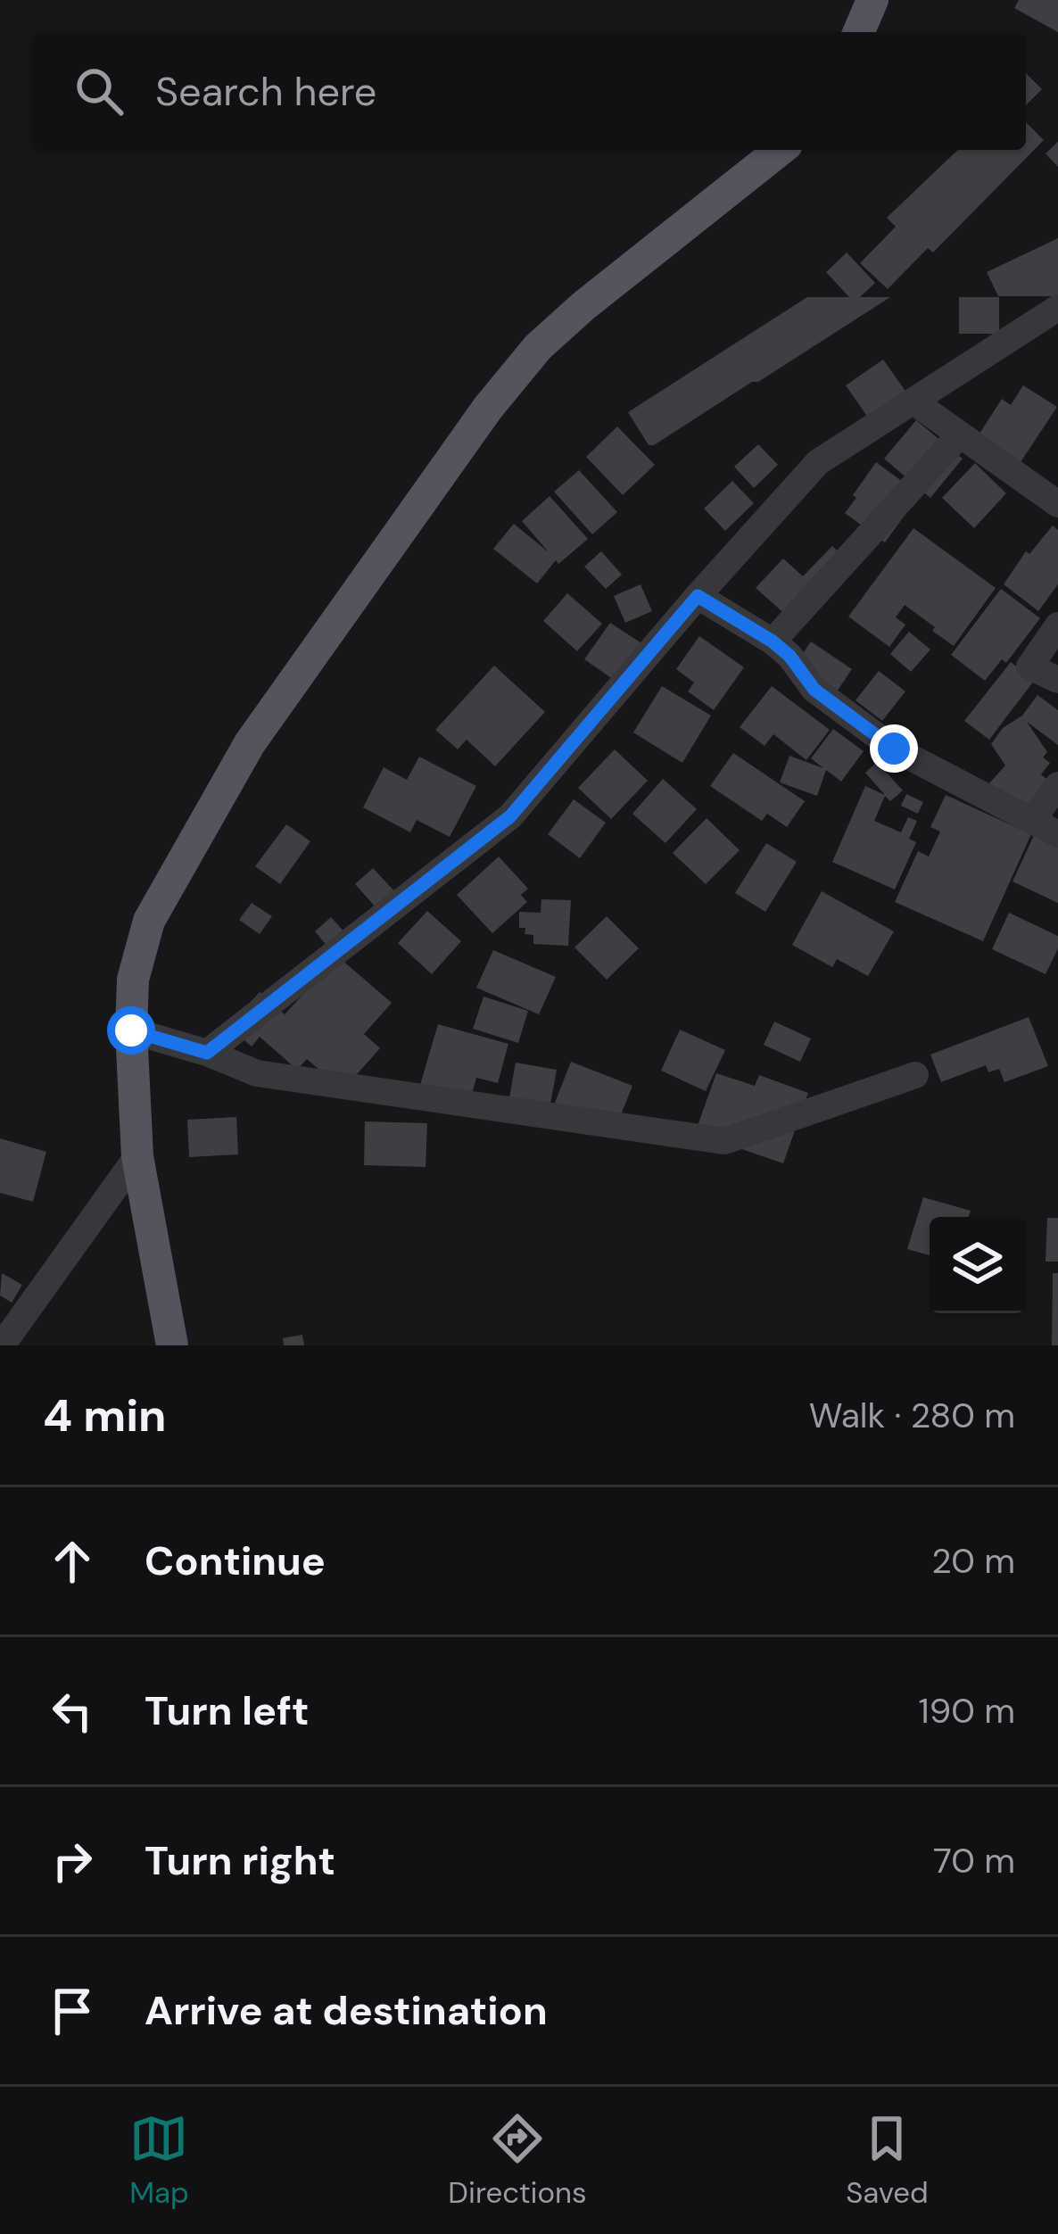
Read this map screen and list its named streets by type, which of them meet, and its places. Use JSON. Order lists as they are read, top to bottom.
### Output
{
  "page": {
    "search": "Search here",
    "heading": ["4 min", "Walk · 280 m"],
    "list": [
      ["Continue", "20 m"],
      ["Turn left", "190 m"],
      ["Turn right", "70 m"],
      "Arrive at destination"
    ],
    "nav": ["Map", "Directions", "Saved"]
  }
}
